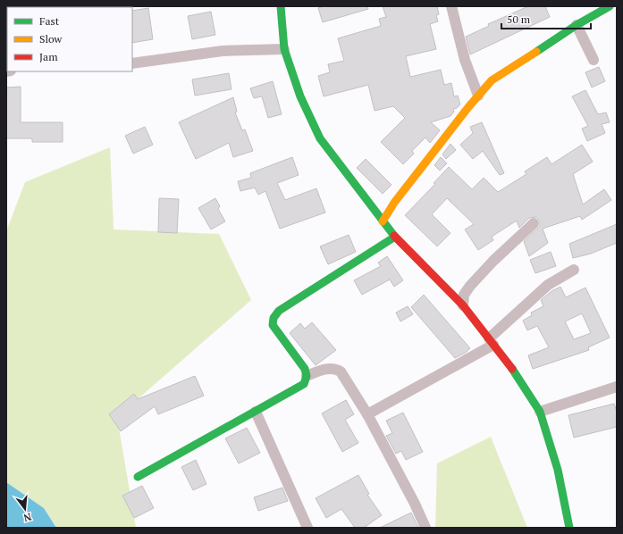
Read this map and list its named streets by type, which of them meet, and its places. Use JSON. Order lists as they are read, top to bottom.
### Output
{
  "legend": ["Fast", "Slow", "Jam"],
  "scale_bar": "50 m",
  "north": "bottom"
}
